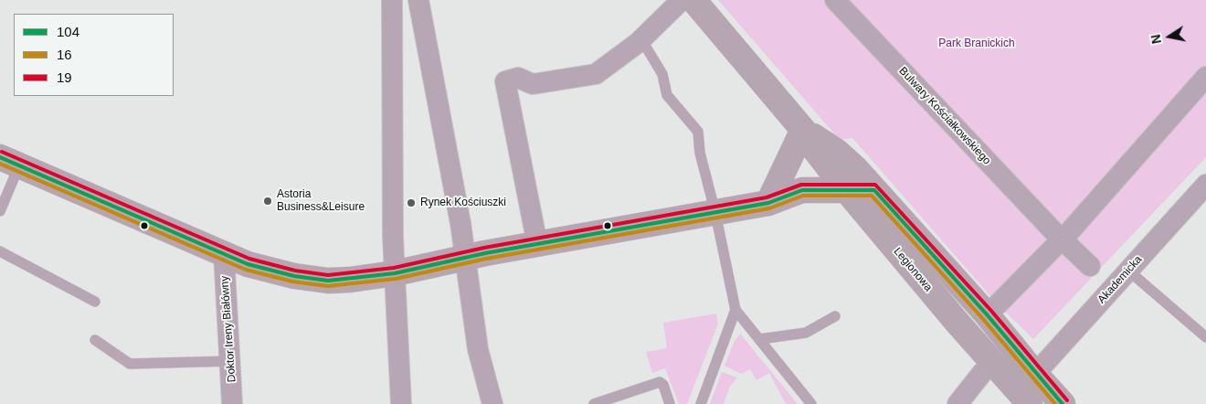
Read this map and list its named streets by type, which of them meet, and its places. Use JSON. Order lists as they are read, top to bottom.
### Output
{
  "streets": {
    "street": [
      "Bulwary Kościałkowskiego",
      "Legionowa",
      "Akademicka",
      "Doktor Ireny Białówny"
    ]
  },
  "crossings": [
    ["Legionowa", "Akademicka"]
  ],
  "parks": ["Park Branickich"],
  "places": ["Astoria Business&Leisure", "Rynek Kościuszki"],
  "lines": ["transit line 19", "transit line 104", "transit line 16"],
  "legend": ["104", "16", "19"],
  "north": "left"
}
